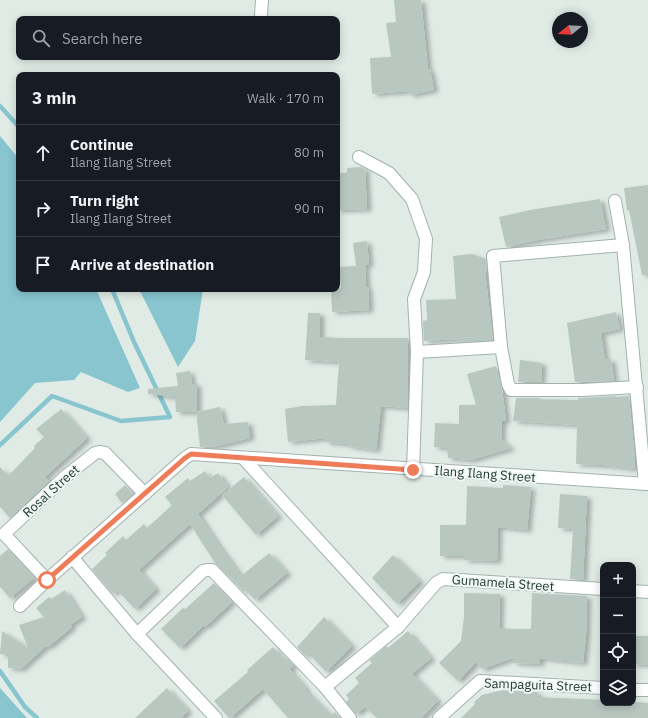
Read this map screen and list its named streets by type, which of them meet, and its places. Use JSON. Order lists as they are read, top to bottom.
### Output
{
  "streets": {
    "street": [
      "Ilang Ilang Street",
      "Rosal Street",
      "Gumamela Street",
      "Sampaguita Street"
    ]
  },
  "crossings": [
    ["Ilang Ilang Street", "Rosal Street"]
  ],
  "north": "left",
  "page": {
    "search": "Search here",
    "heading": ["3 min", "Walk · 170 m"],
    "list": [
      ["Continue", "Ilang Ilang Street", "80 m"],
      ["Turn right", "Ilang Ilang Street", "90 m"],
      "Arrive at destination"
    ],
    "map_buttons": ["+", "−"]
  }
}
